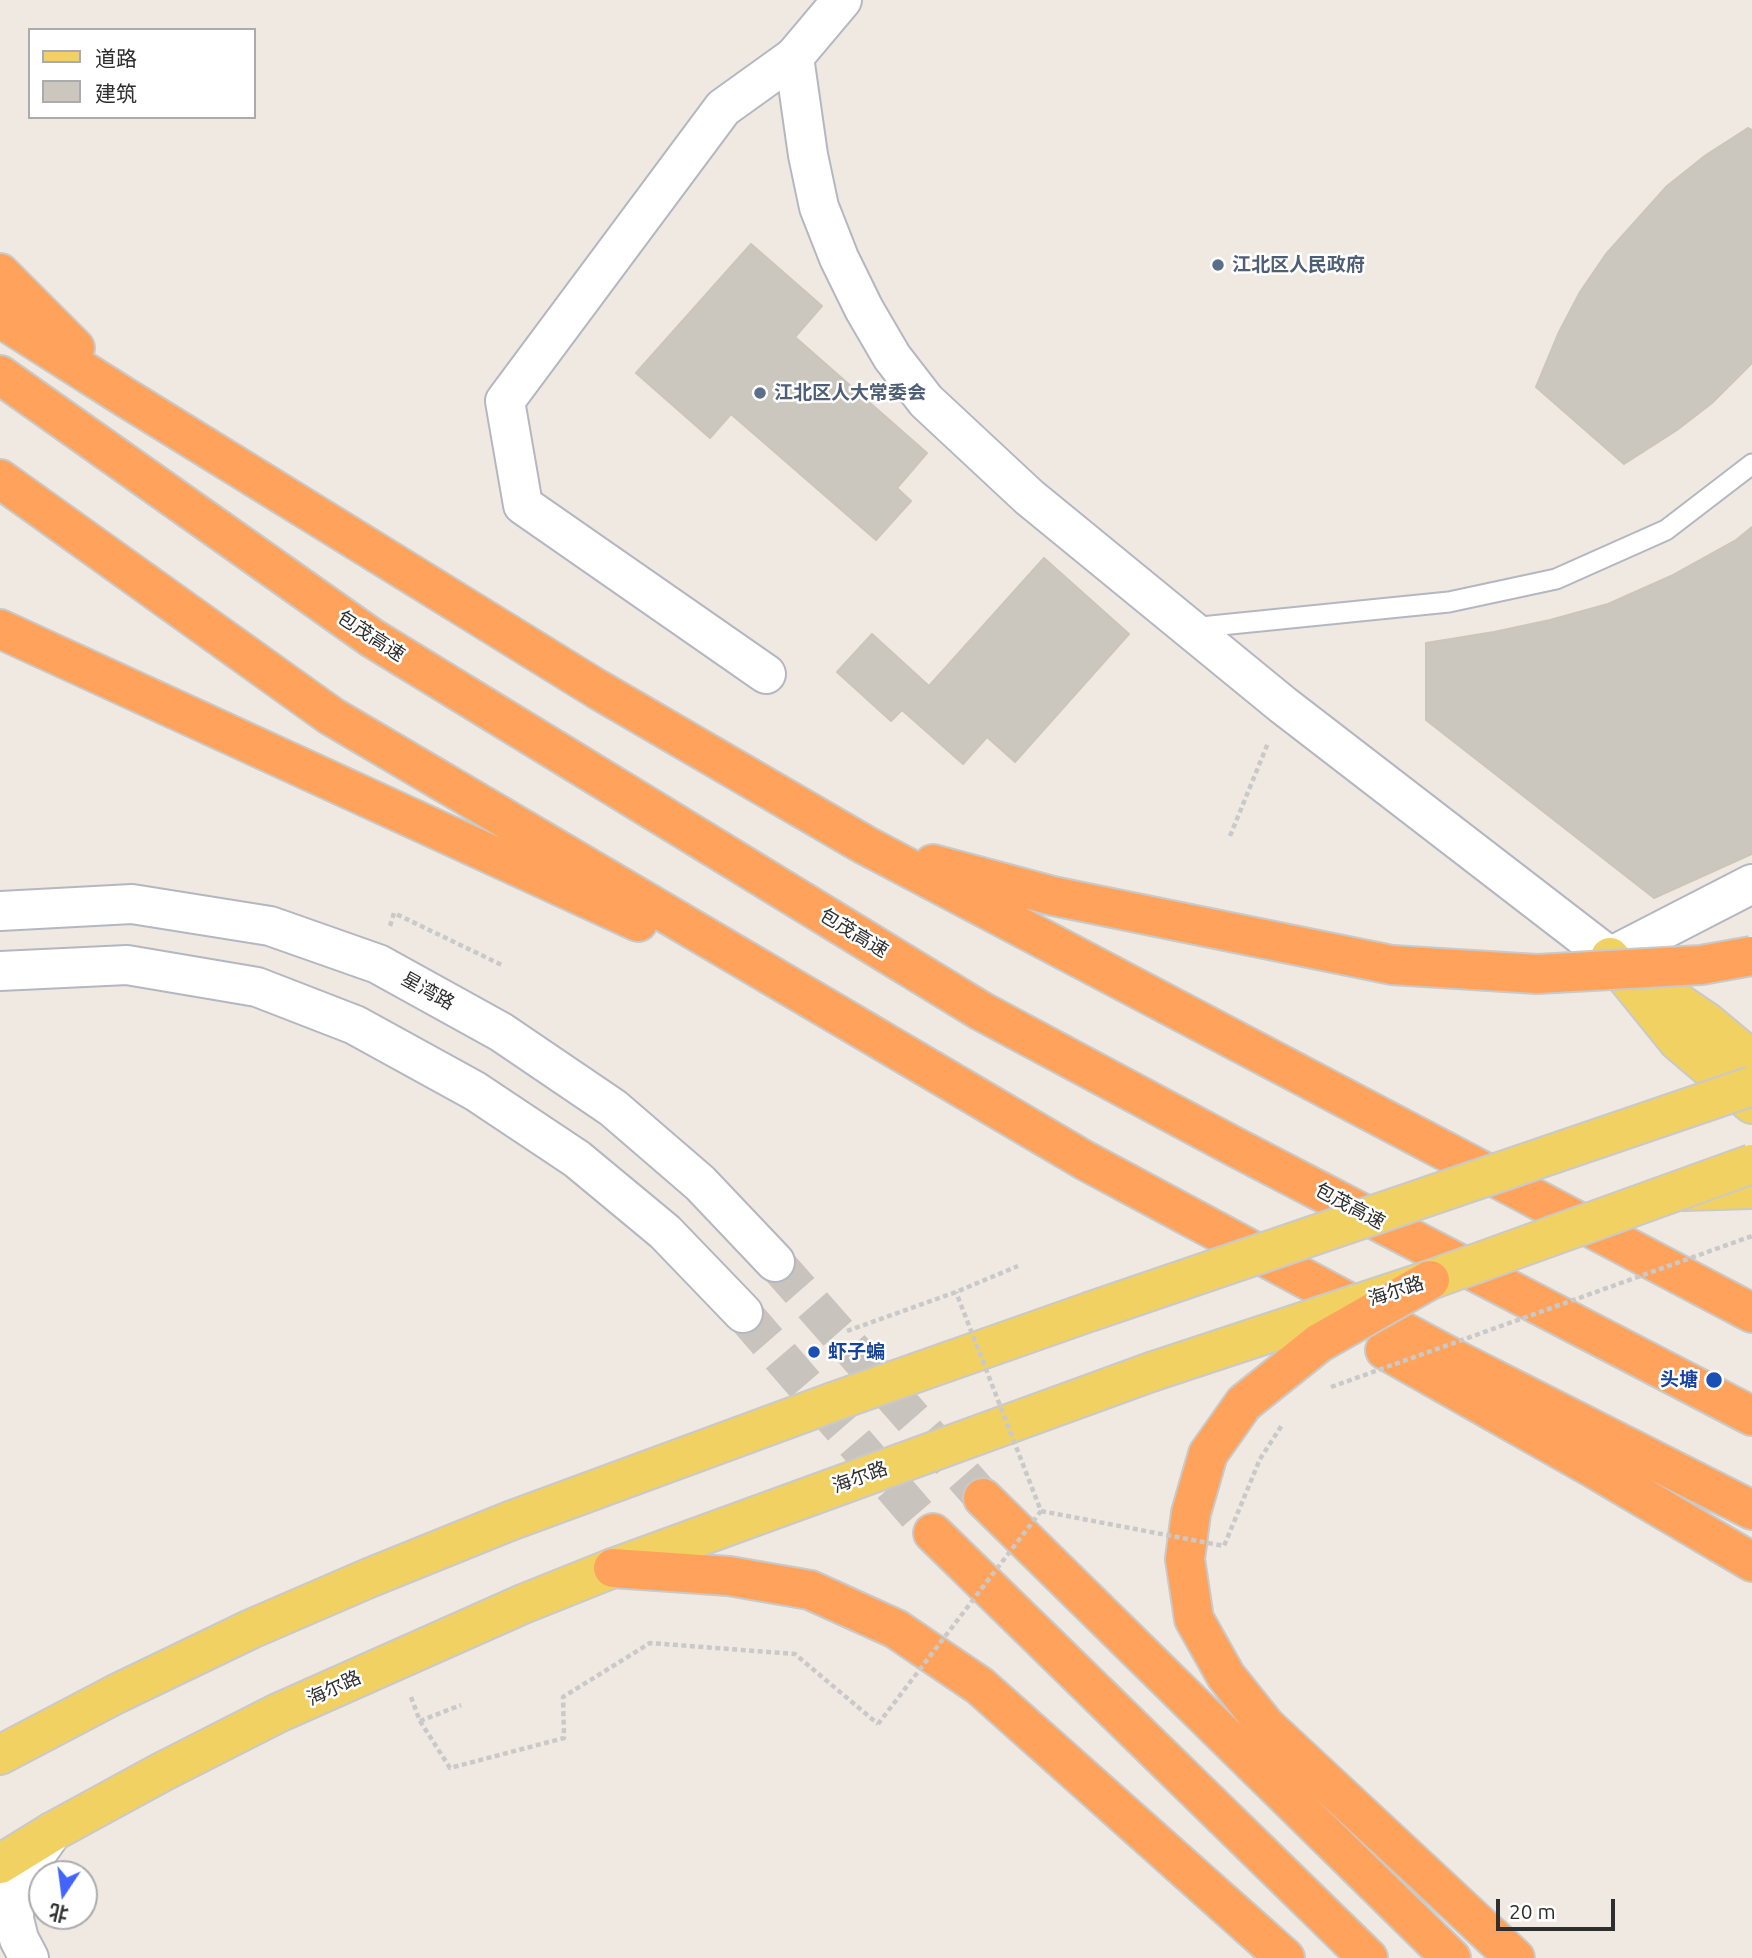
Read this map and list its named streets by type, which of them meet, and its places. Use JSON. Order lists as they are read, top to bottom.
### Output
{
  "streets": {
    "highway": ["包茂高速"],
    "main road": ["海尔路"],
    "street": ["星湾路"]
  },
  "places": [
    "江北区人民政府",
    "江北区人大常委会",
    "虾子蝙",
    "头塘"
  ],
  "legend": ["道路", "建筑"],
  "scale_bar": "20 m",
  "north": "bottom"
}
